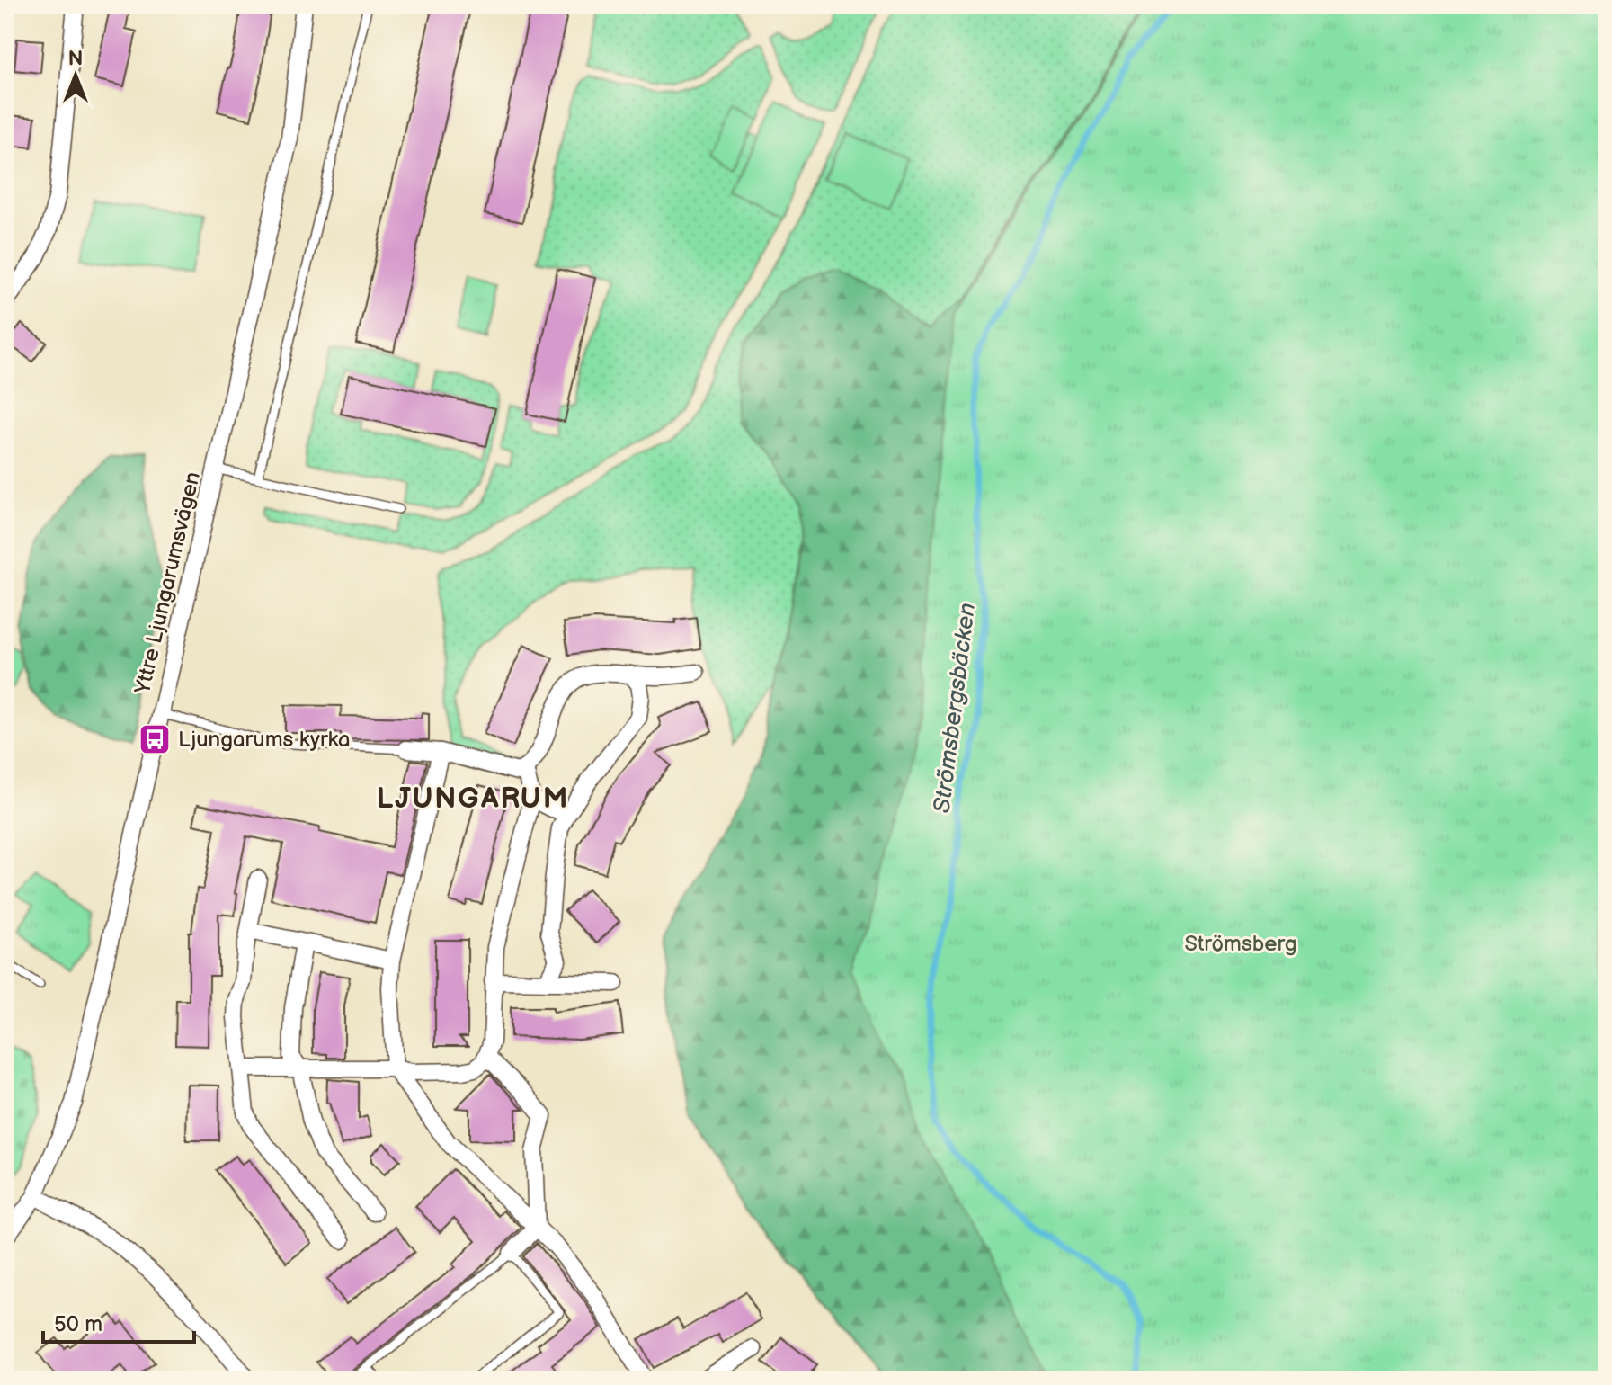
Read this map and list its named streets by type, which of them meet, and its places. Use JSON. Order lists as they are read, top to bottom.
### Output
{
  "streets": {
    "street": ["Yttre Ljungarumsvägen"]
  },
  "districts": ["LJUNGARUM"],
  "water": ["Strömsbergsbäcken"],
  "parks": ["Strömsberg"],
  "places": {
    "bus stop": ["Ljungarums kyrka"]
  },
  "scale_bar": "50 m",
  "north": "top"
}
